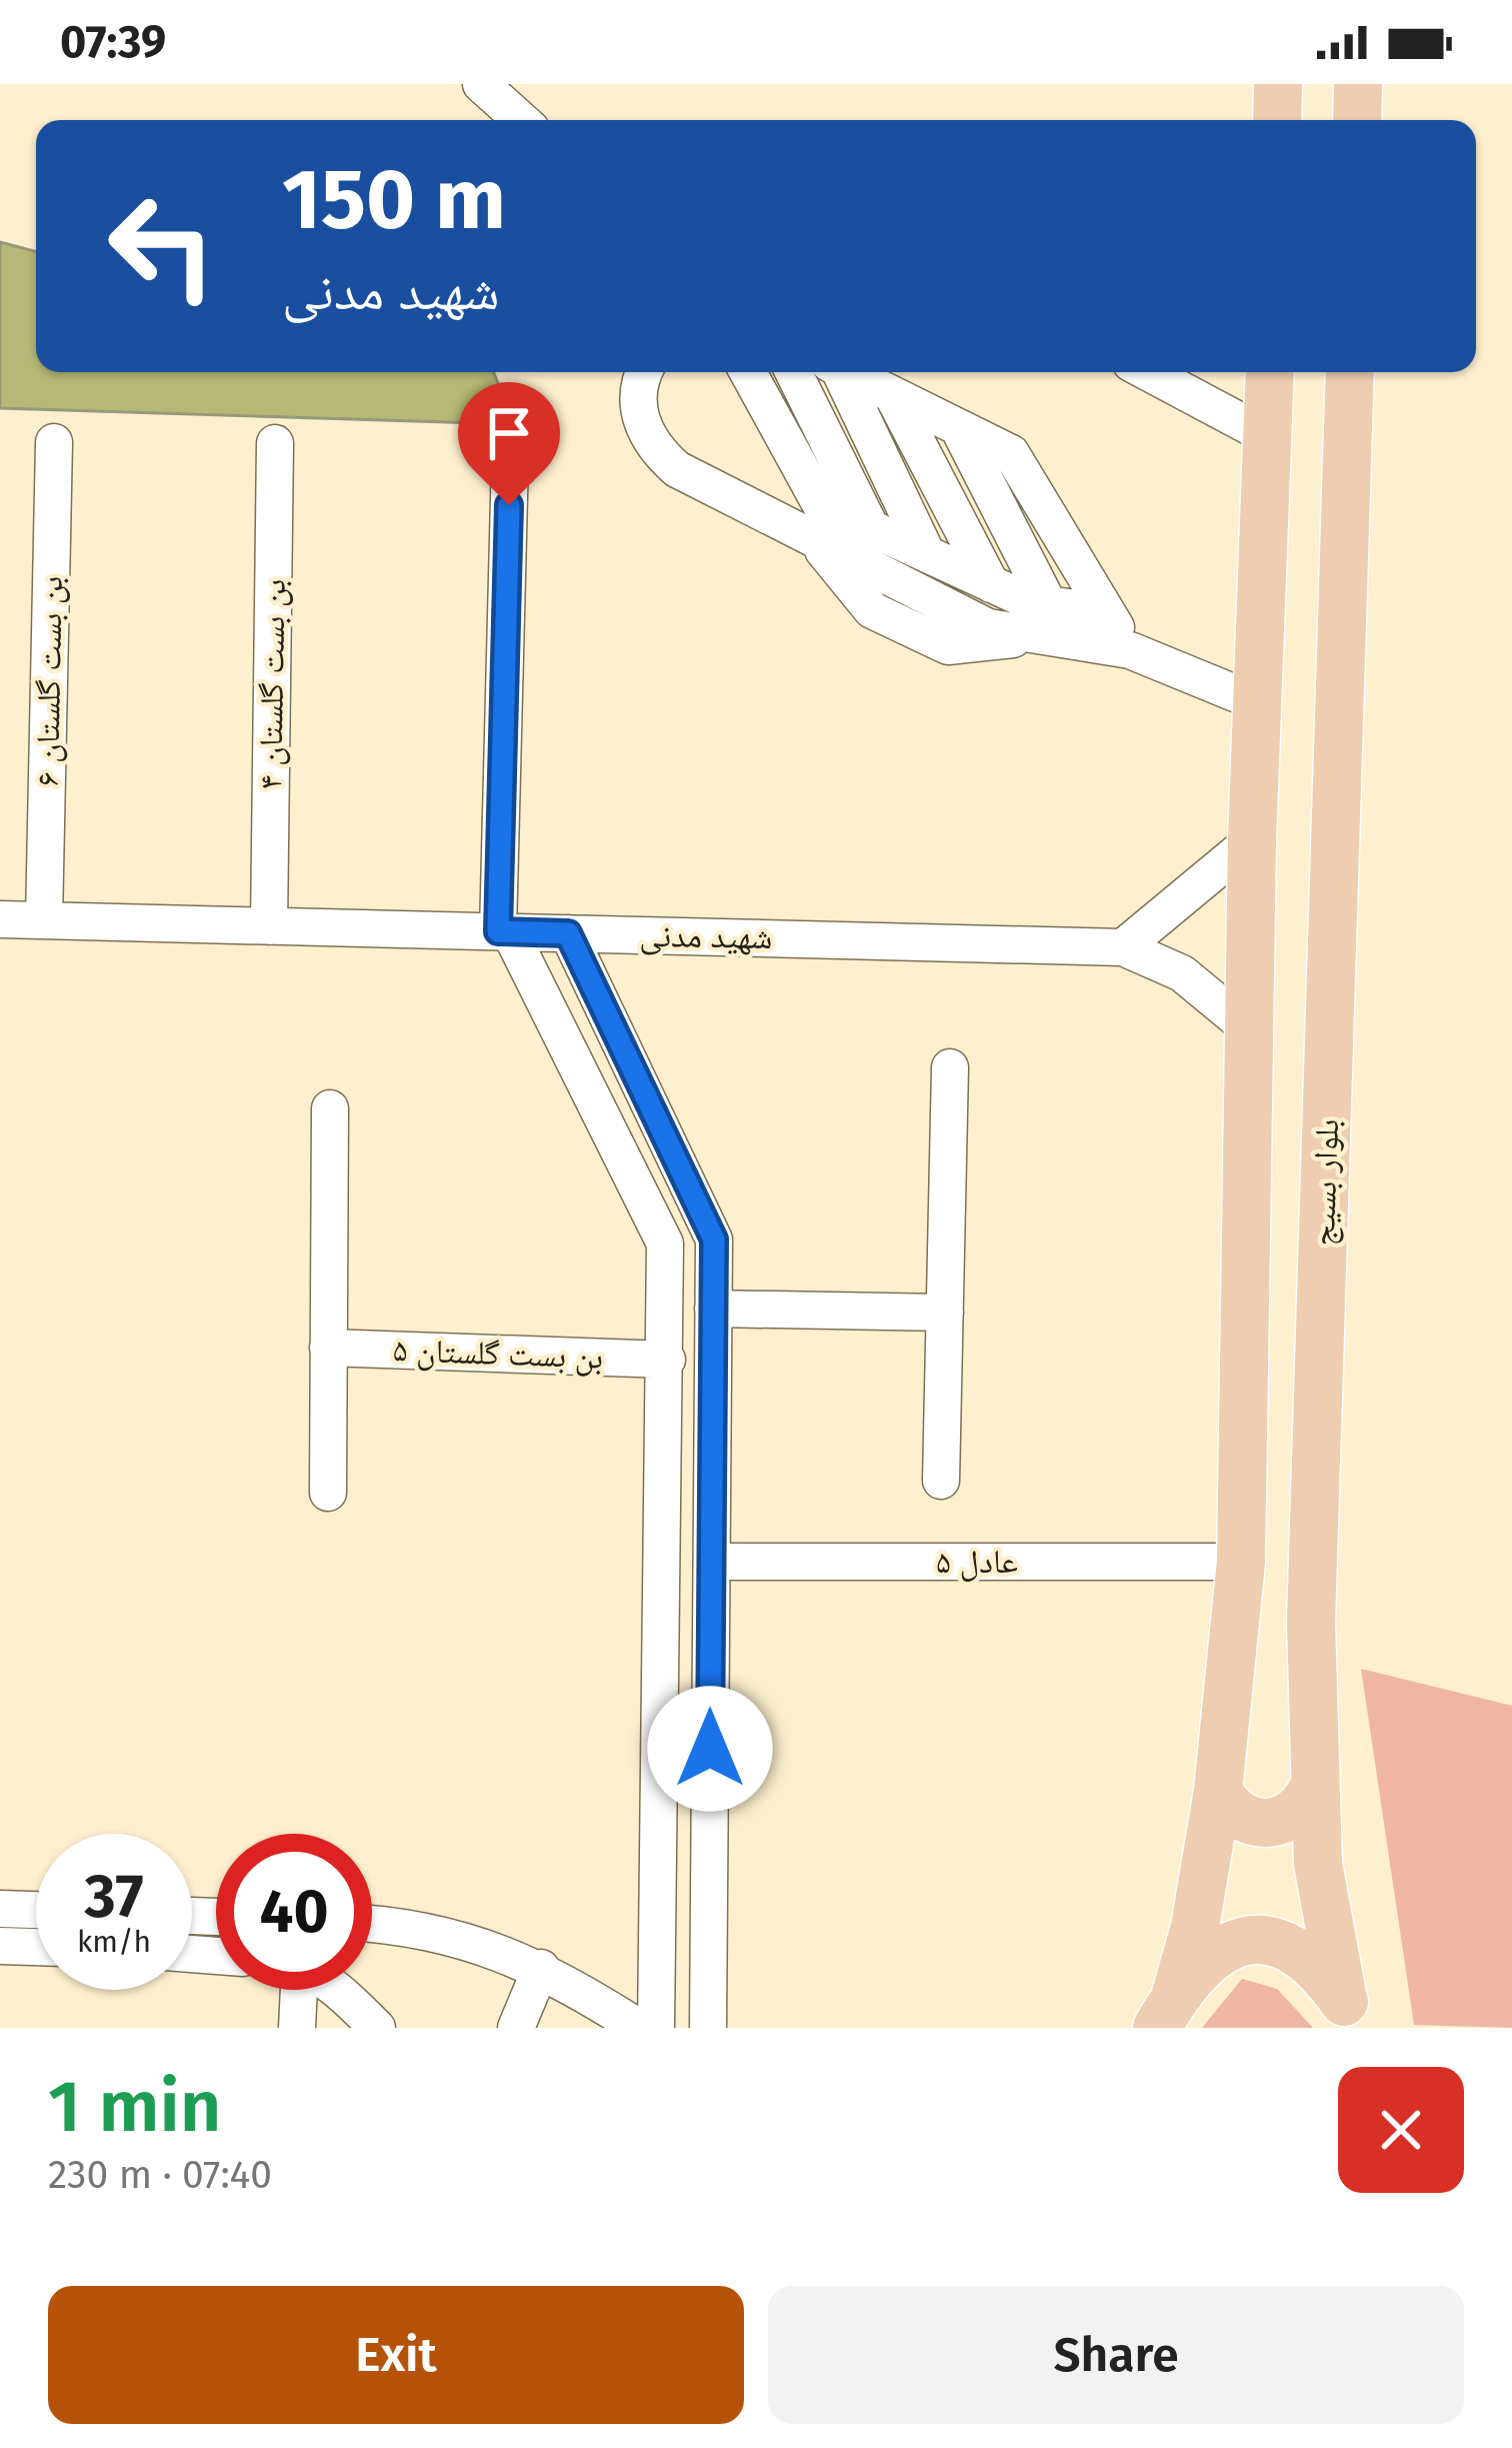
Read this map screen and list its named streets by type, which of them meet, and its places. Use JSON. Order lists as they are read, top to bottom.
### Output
{
  "streets": {
    "main road": ["بلوار بسیج"],
    "street": [
      "بن بست گلستان ۶",
      "بن بست گلستان ۴",
      "شهید مدنی",
      "بن بست گلستان ۵",
      "عادل ۵"
    ]
  },
  "crossings": [
    ["بن بست گلستان ۶", "شهید مدنی"],
    ["بن بست گلستان ۴", "شهید مدنی"]
  ],
  "page": {
    "status": "07:39",
    "turn": ["150 m", "شهید مدنی"],
    "speed": "37 km/h",
    "limit": "40",
    "heading": ["1 min", "230 m · 07:40"],
    "buttons": ["Exit", "Share"]
  }
}
